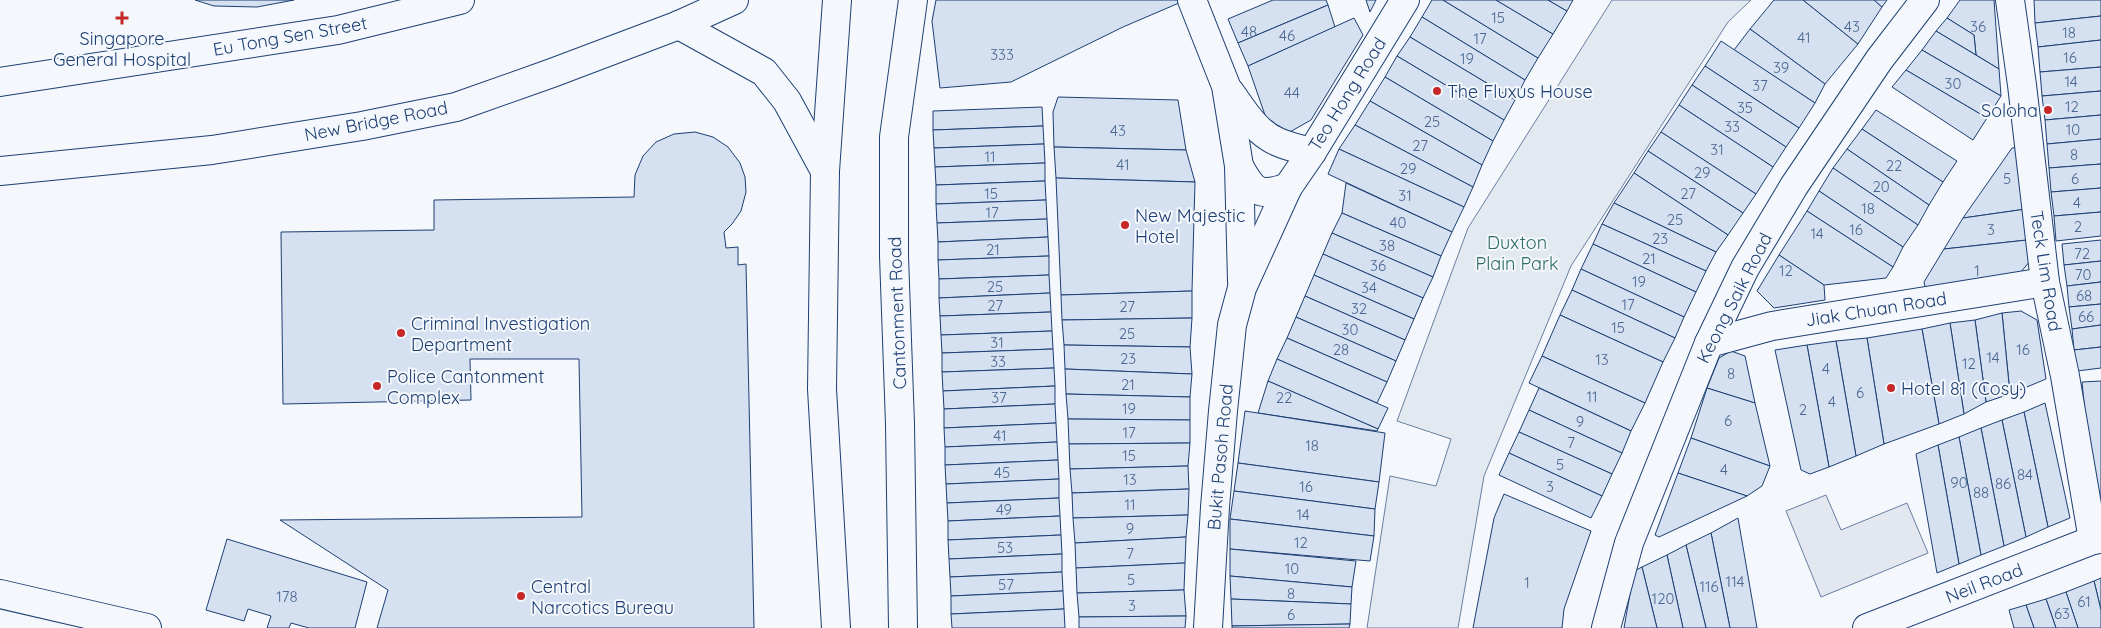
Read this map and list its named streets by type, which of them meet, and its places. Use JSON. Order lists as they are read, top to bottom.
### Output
{
  "streets": {
    "main road": [
      "Eu Tong Sen Street",
      "Teo Hong Road",
      "New Bridge Road",
      "Teck Lim Road",
      "Keong Saik Road",
      "Jiak Chuan Road",
      "Cantonment Road",
      "Bukit Pasoh Road",
      "Neil Road"
    ]
  },
  "crossings": [
    ["Teo Hong Road", "Bukit Pasoh Road"],
    ["Teck Lim Road", "Jiak Chuan Road"],
    ["Teck Lim Road", "Neil Road"],
    ["Keong Saik Road", "Jiak Chuan Road"]
  ],
  "parks": ["Duxton Plain Park"],
  "places": {
    "health": ["Singapore General Hospital"],
    "other": [
      "The Fluxus House",
      "Soloha",
      "New Majestic Hotel",
      "Criminal Investigation Department",
      "Police Cantonment Complex",
      "Hotel 81 (Cosy)",
      "Central Narcotics Bureau"
    ]
  },
  "house_numbers": [
    "15",
    "43",
    "36",
    "48",
    "18",
    "46",
    "41",
    "17",
    "333",
    "16",
    "19",
    "39",
    "14",
    "30",
    "37",
    "44",
    "12",
    "35",
    "25",
    "33",
    "10",
    "43",
    "27",
    "31",
    "8",
    "11",
    "41",
    "22",
    "29",
    "29",
    "5",
    "6",
    "20",
    "15",
    "27",
    "31",
    "4",
    "18",
    "17",
    "25",
    "40",
    "2",
    "16",
    "3",
    "14",
    "23",
    "38",
    "21",
    "72",
    "21",
    "36",
    "12",
    "1",
    "70",
    "19",
    "25",
    "34",
    "68",
    "17",
    "27",
    "27",
    "32",
    "66",
    "15",
    "30",
    "25",
    "31",
    "28",
    "16",
    "14",
    "23",
    "13",
    "33",
    "12",
    "4",
    "8",
    "21",
    "6",
    "11",
    "37",
    "22",
    "4",
    "19",
    "2",
    "6",
    "9",
    "17",
    "41",
    "7",
    "18",
    "15",
    "5",
    "4",
    "45",
    "84",
    "13",
    "90",
    "86",
    "16",
    "3",
    "88",
    "11",
    "49",
    "14",
    "9",
    "12",
    "53",
    "7",
    "10",
    "5",
    "114",
    "1",
    "57",
    "116",
    "8",
    "178",
    "120",
    "61",
    "3",
    "63",
    "6"
  ]
}
